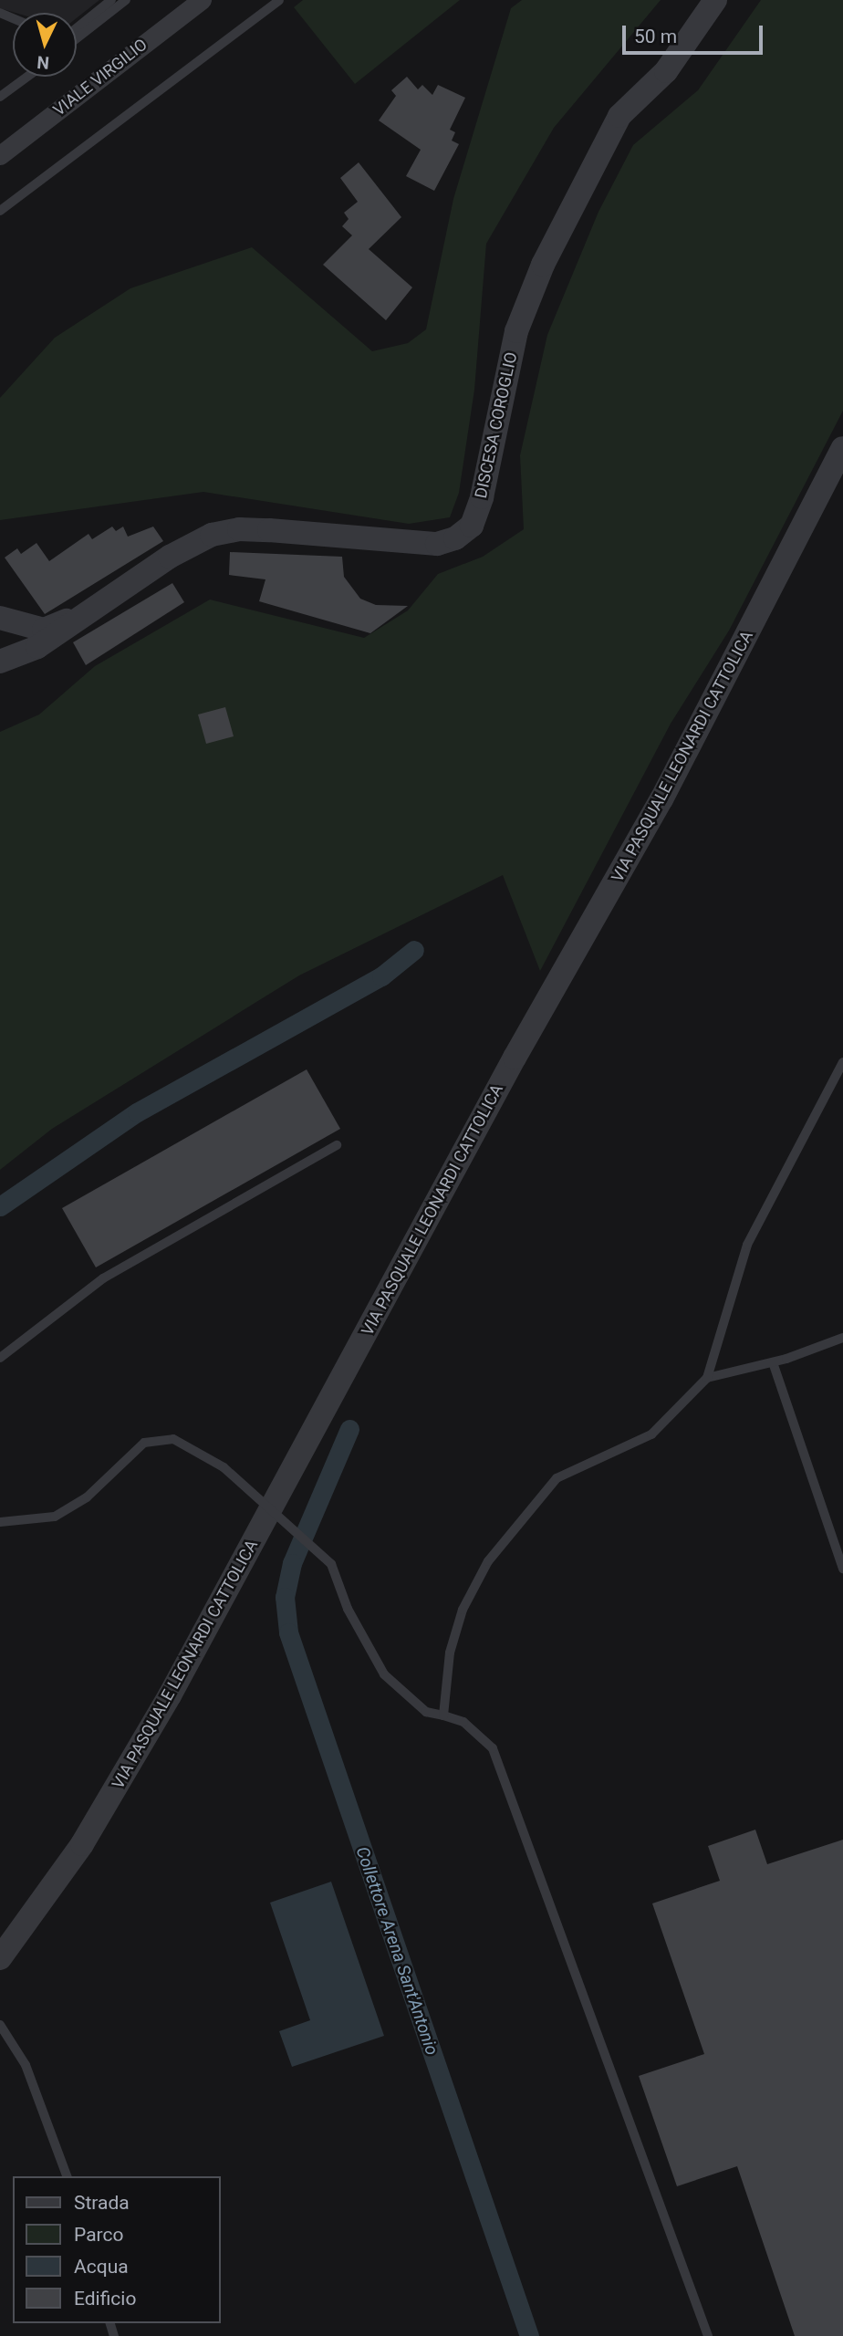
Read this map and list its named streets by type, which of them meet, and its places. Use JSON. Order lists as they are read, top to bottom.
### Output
{
  "streets": {
    "street": ["VIALE VIRGILIO", "DISCESA COROGLIO", "VIA PASQUALE LEONARDI CATTOLICA"]
  },
  "water": ["Collettore Arena Sant'Antonio"],
  "legend": [
    "Strada",
    "Parco",
    "Acqua",
    "Edificio"
  ],
  "scale_bar": "50 m",
  "north": "bottom"
}
